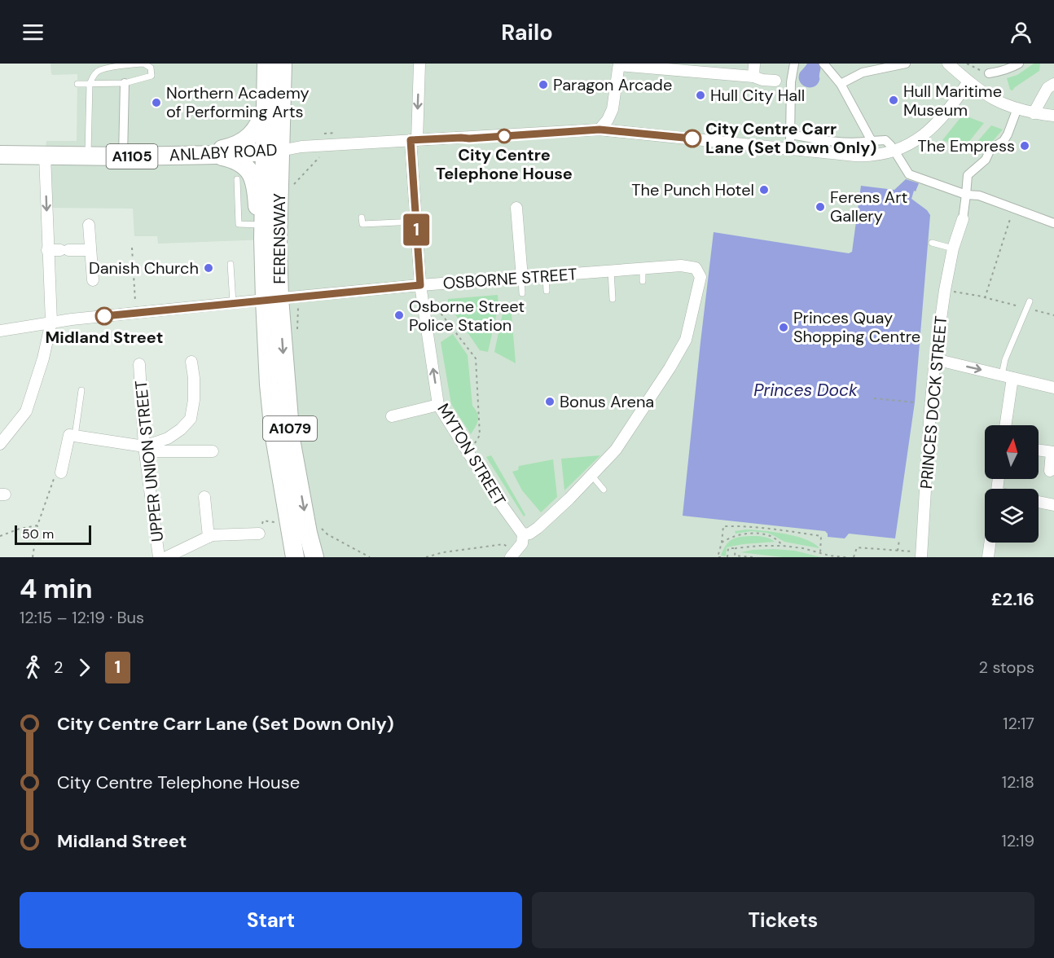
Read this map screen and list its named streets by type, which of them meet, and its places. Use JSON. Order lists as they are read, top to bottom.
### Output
{
  "streets": {
    "main road": [
      "ANLABY ROAD",
      "A1105",
      "FERENSWAY",
      "A1079"
    ],
    "street": [
      "OSBORNE STREET",
      "PRINCES DOCK STREET",
      "MYTON STREET",
      "UPPER UNION STREET"
    ]
  },
  "crossings": [
    ["ANLABY ROAD", "FERENSWAY"],
    ["ANLABY ROAD", "MYTON STREET"],
    ["FERENSWAY", "OSBORNE STREET"],
    ["OSBORNE STREET", "MYTON STREET"]
  ],
  "water": ["Princes Dock"],
  "places": [
    "Paragon Arcade",
    "Hull City Hall",
    "Hull Maritime Museum",
    "Northern Academy of Performing Arts",
    "City Centre Telephone House",
    "City Centre Carr Lane (Set Down Only)",
    "The Empress",
    "The Punch Hotel",
    "Ferens Art Gallery",
    "Danish Church",
    "Osborne Street Police Station",
    "Midland Street",
    "Princes Quay Shopping Centre",
    "Bonus Arena"
  ],
  "lines": ["bus line 1"],
  "scale_bar": "50 m",
  "north": "top",
  "page": {
    "header": "Railo",
    "on_map": "1",
    "scale": "50 m",
    "heading": ["4 min", "12:15 – 12:19 · Bus", "£2.16"],
    "legs": ["2", "1", "2 stops"],
    "list": [
      {
        "name": "City Centre Carr Lane (Set Down Only)",
        "value": "12:17"
      },
      {
        "name": "City Centre Telephone House",
        "value": "12:18"
      },
      {
        "name": "Midland Street",
        "value": "12:19"
      }
    ],
    "buttons": ["Start", "Tickets"]
  }
}
